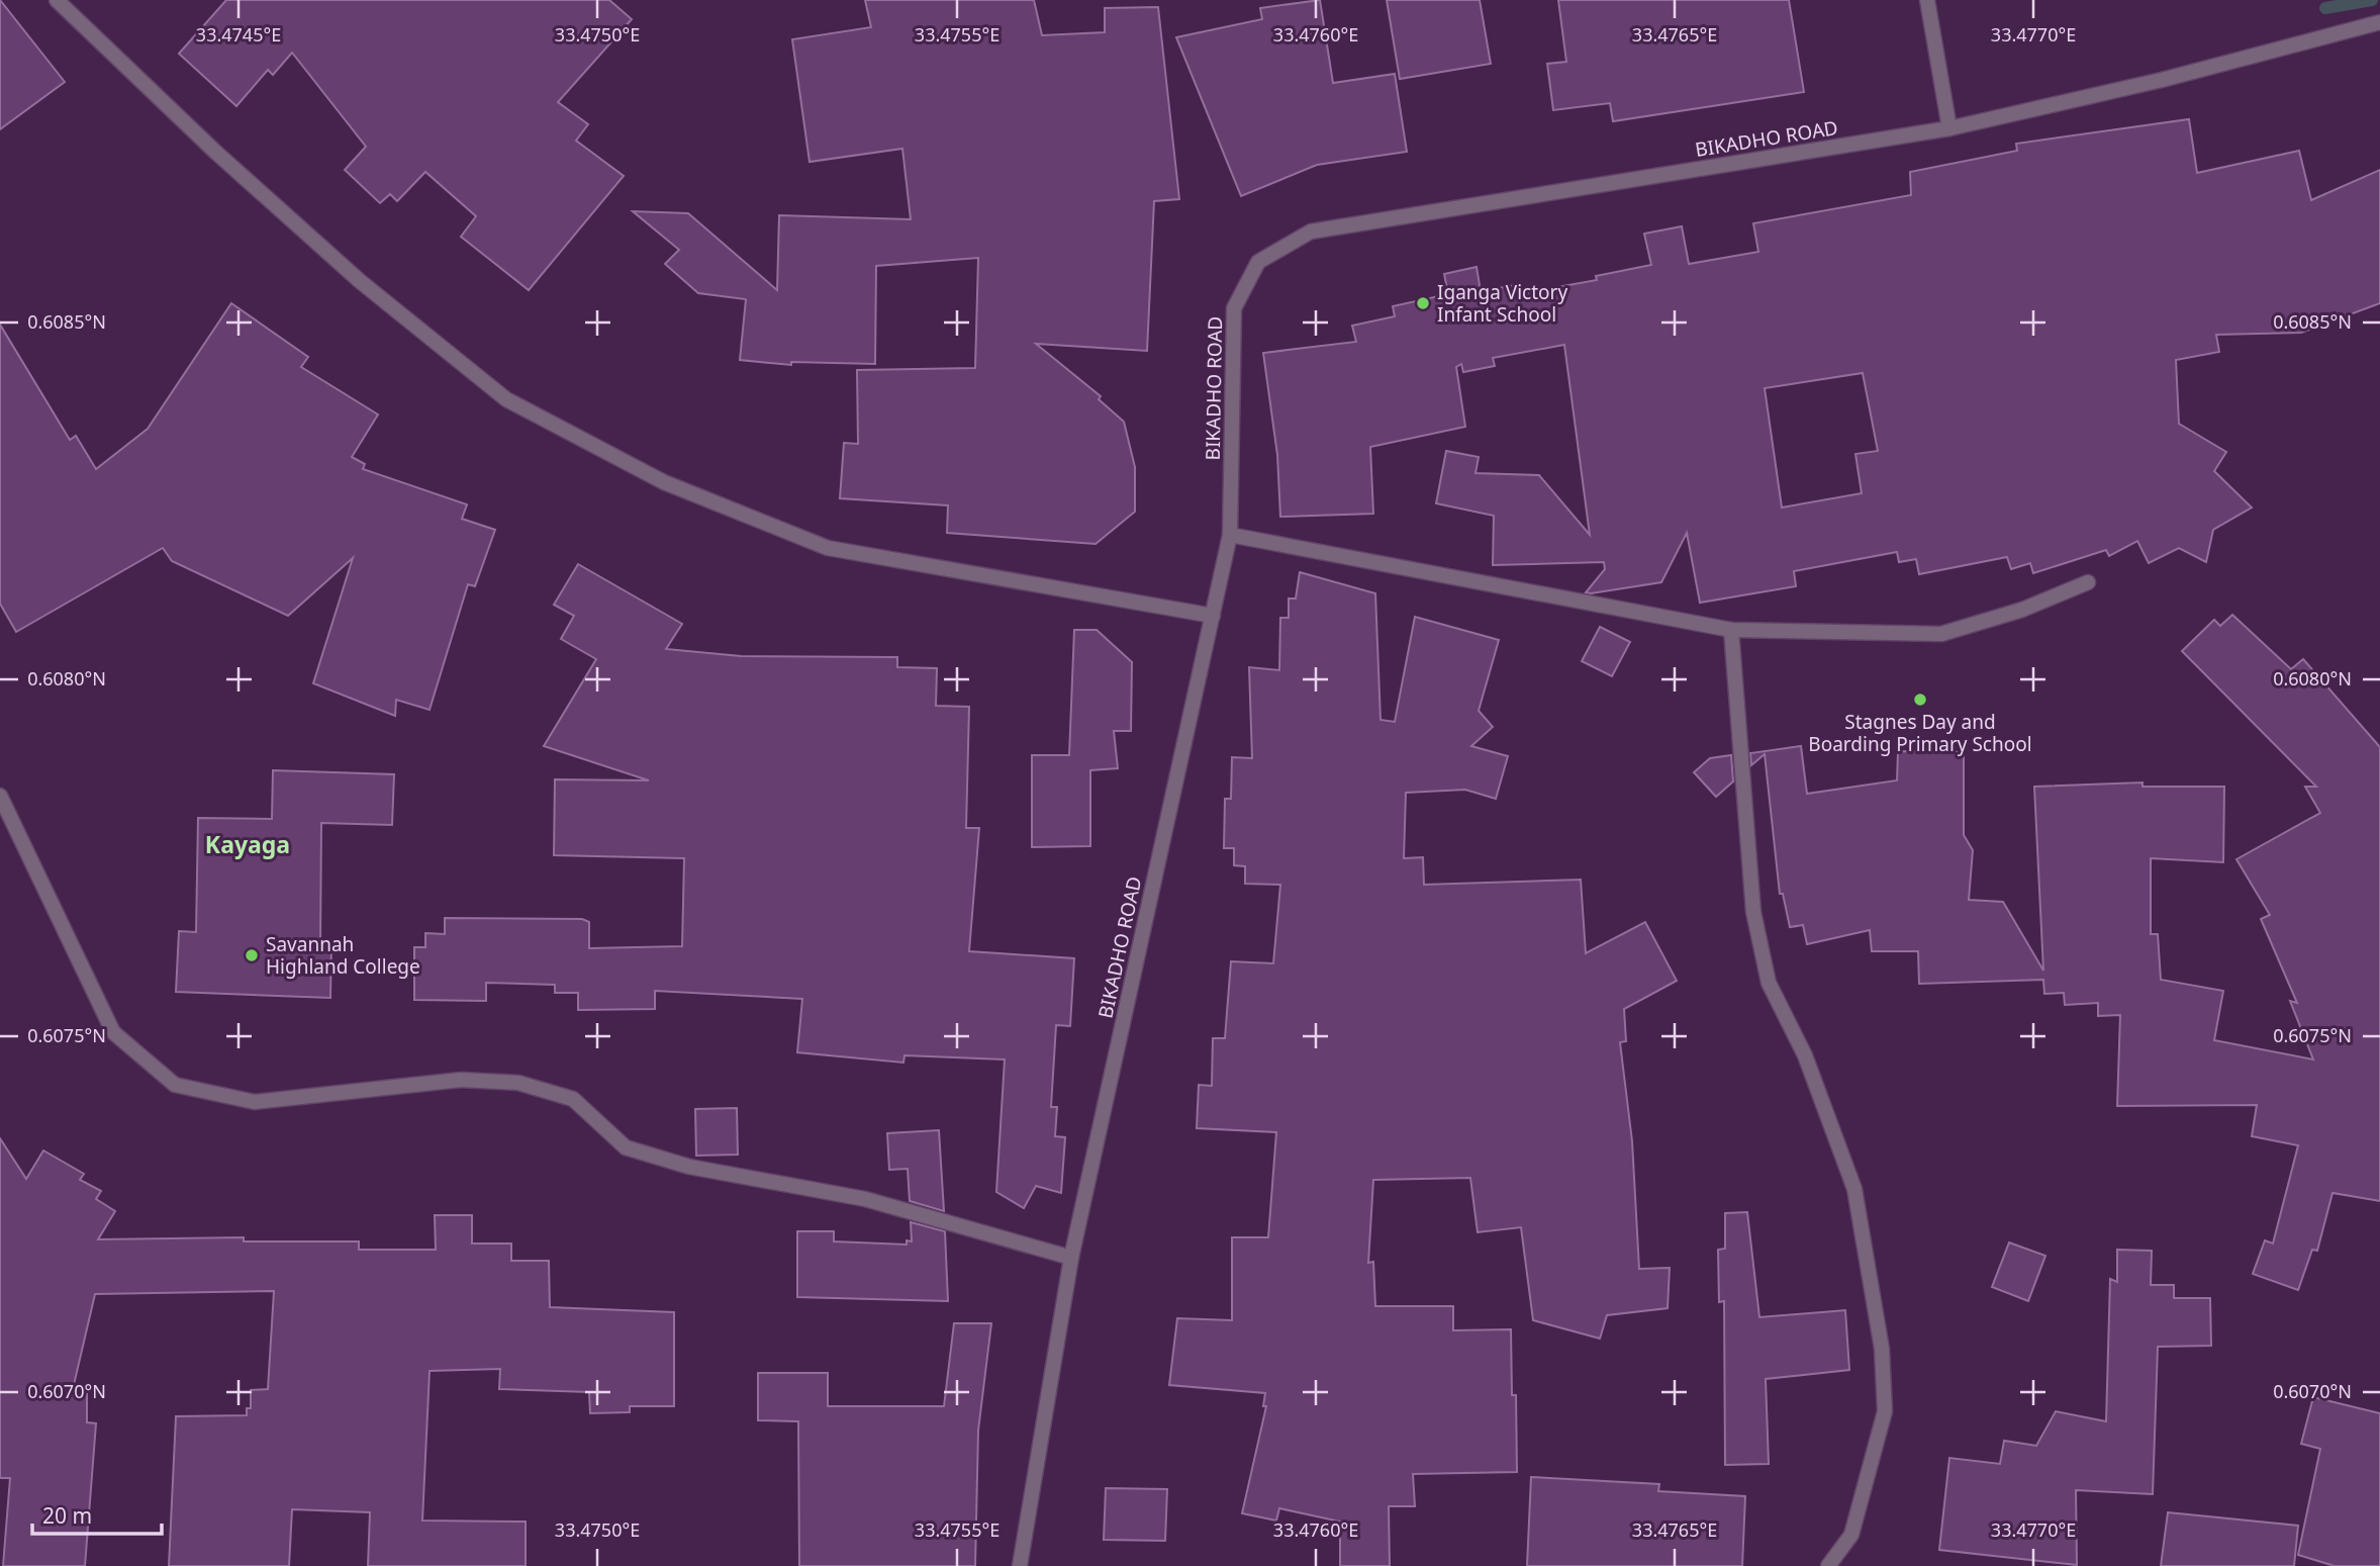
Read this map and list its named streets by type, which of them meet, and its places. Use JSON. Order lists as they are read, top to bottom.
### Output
{
  "streets": {
    "street": ["BIKADHO ROAD"]
  },
  "districts": ["Kayaga"],
  "places": ["Iganga Victory Infant School", "Stagnes Day and Boarding Primary School", "Savannah Highland College"],
  "scale_bar": "20 m",
  "coordinates": [
    "33.4745°E",
    "33.4750°E",
    "33.4755°E",
    "33.4760°E",
    "33.4765°E",
    "33.4770°E",
    "0.6085°N",
    "0.6080°N",
    "0.6075°N",
    "0.6070°N"
  ]
}
